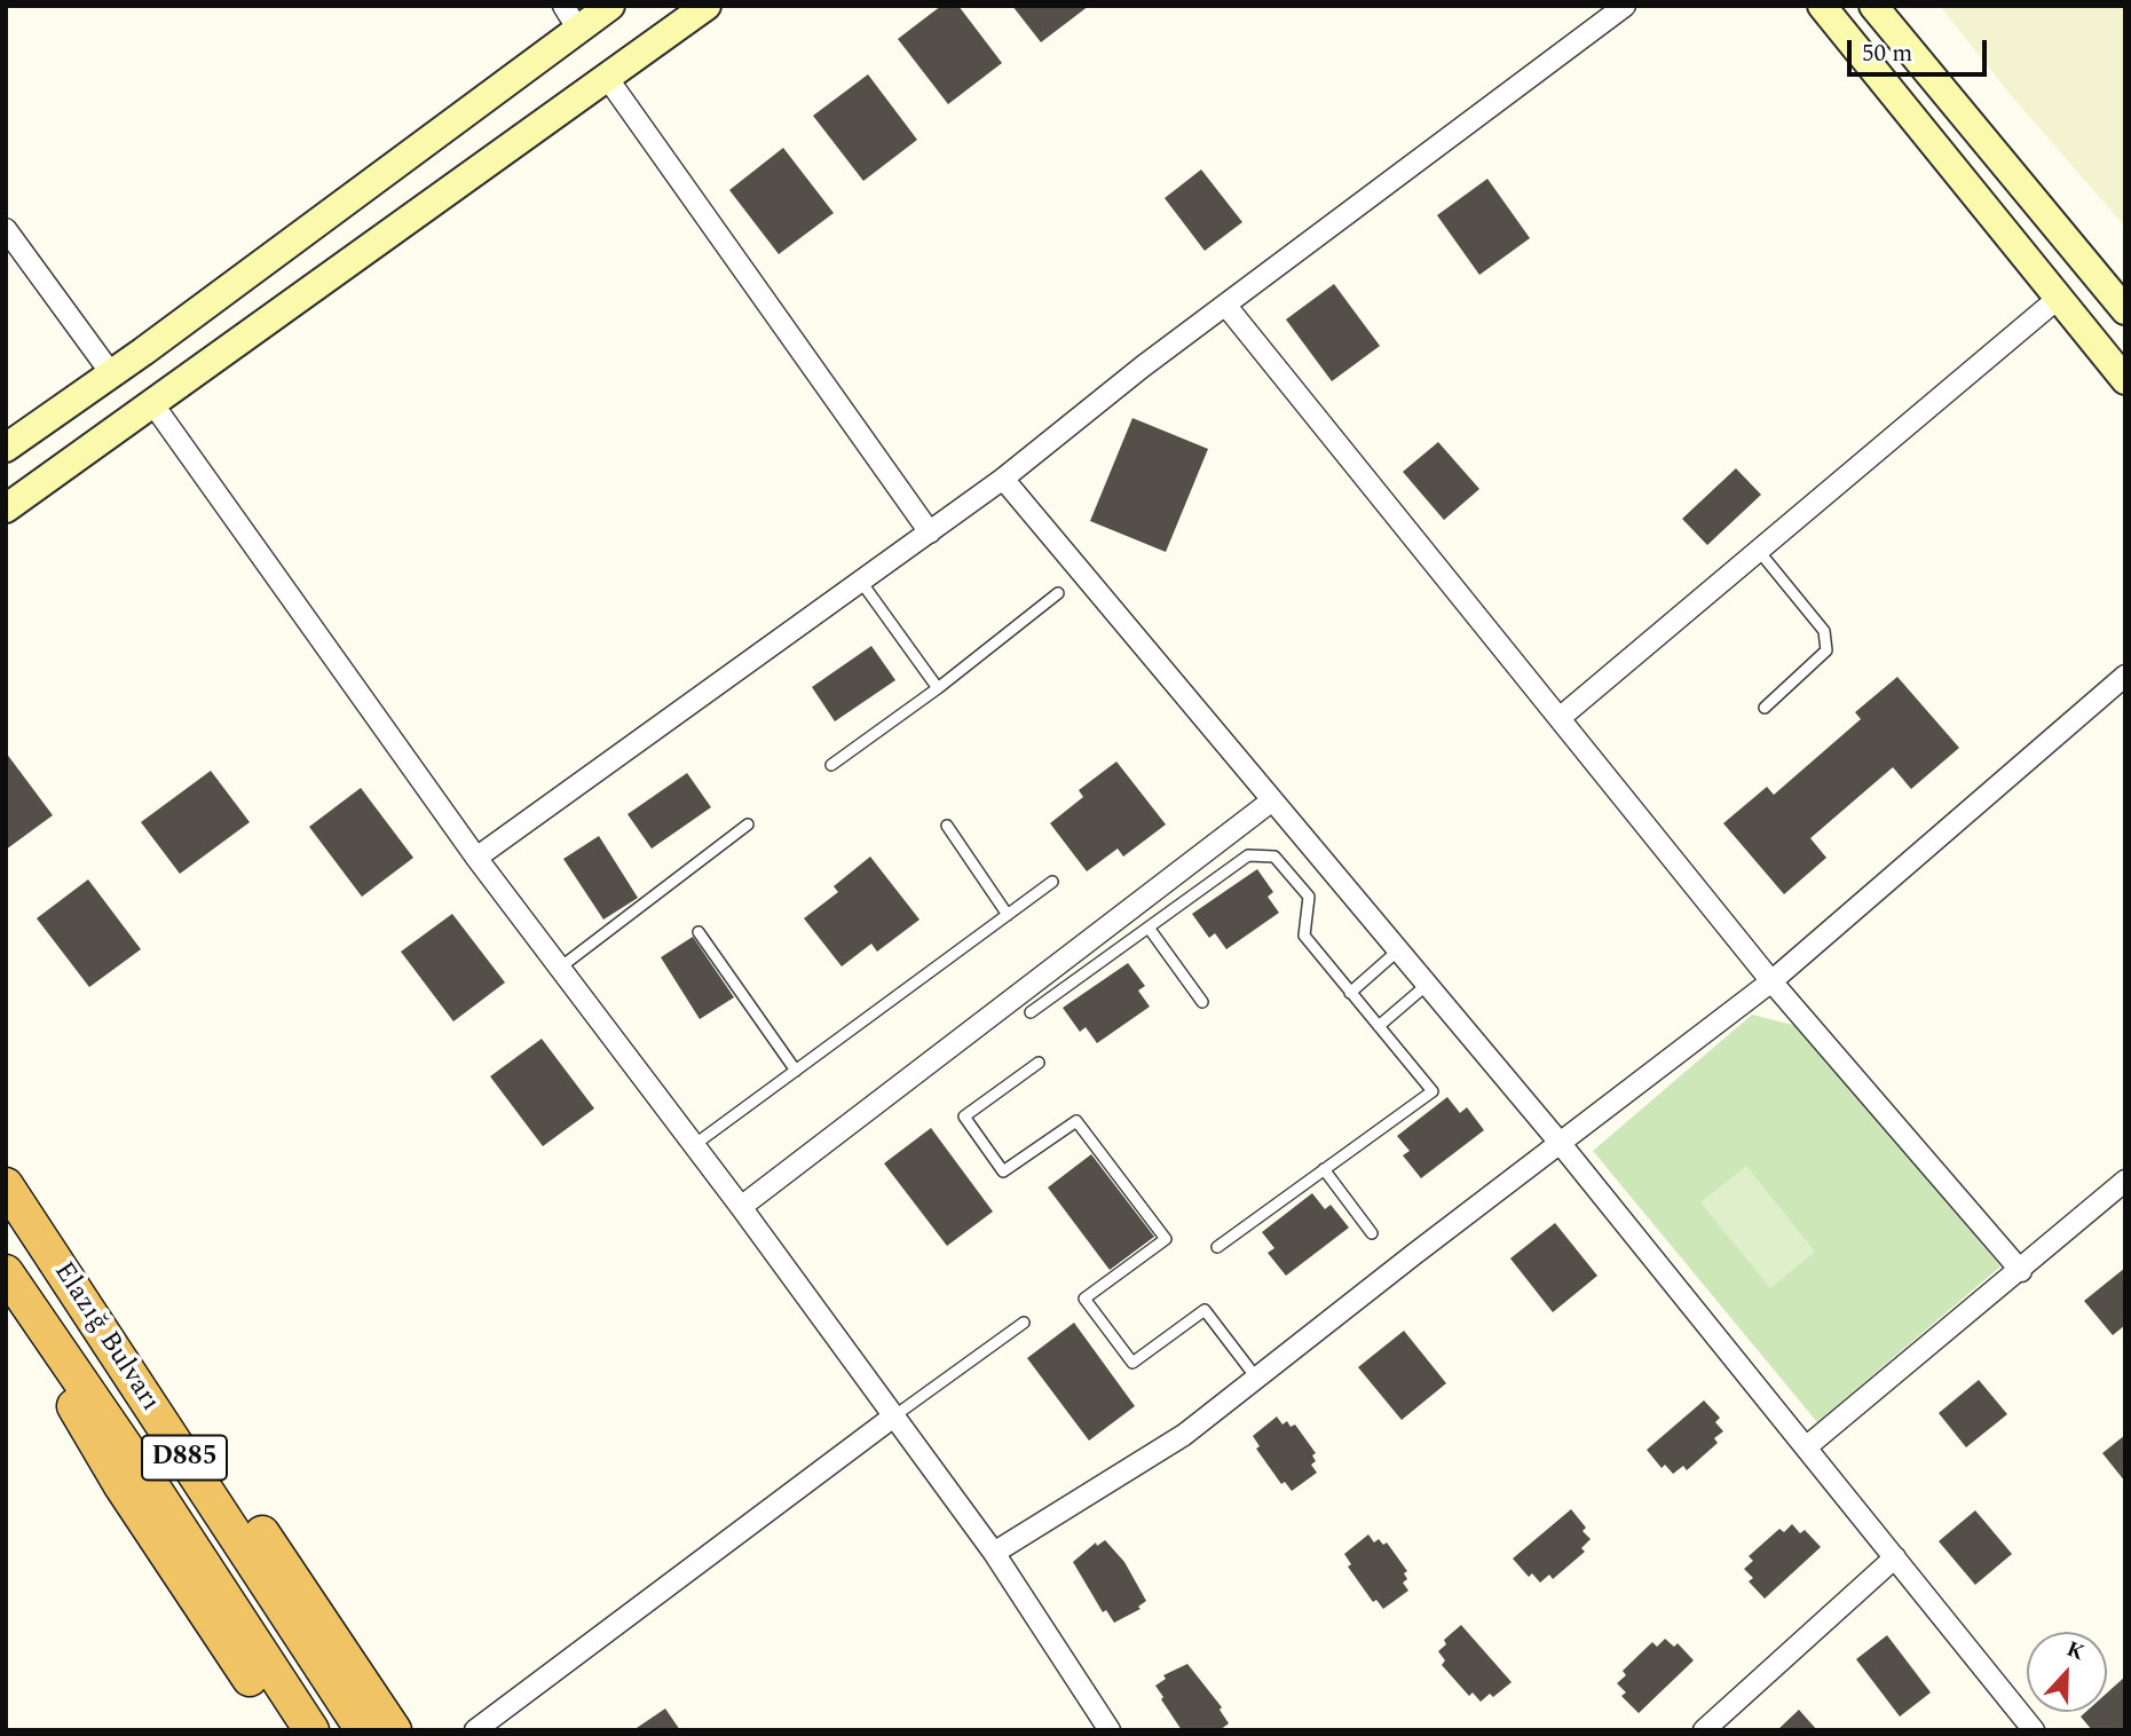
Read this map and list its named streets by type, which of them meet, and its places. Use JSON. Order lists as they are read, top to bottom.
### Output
{
  "streets": {
    "highway": ["Elazığ Bulvarı", "D885"]
  },
  "scale_bar": "50 m",
  "north": "top"
}
